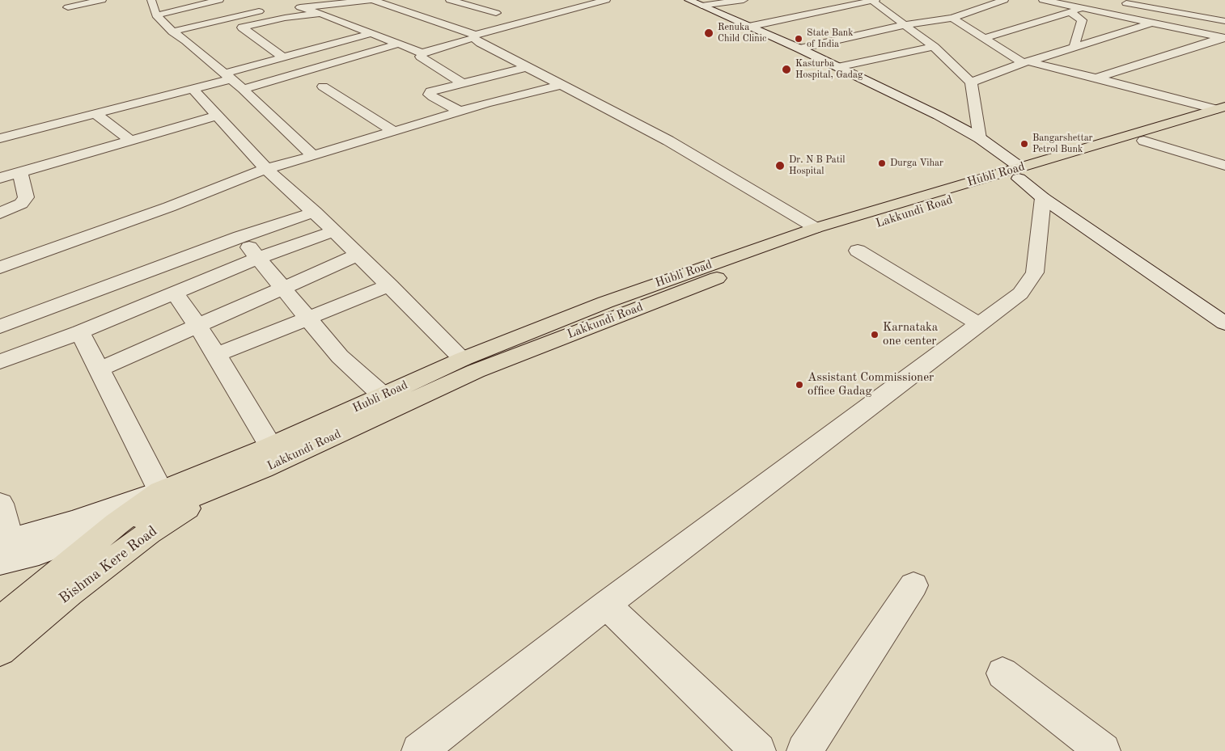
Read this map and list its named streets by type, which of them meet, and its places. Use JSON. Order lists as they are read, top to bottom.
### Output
{
  "streets": {
    "main road": ["Hubli Road", "Lakkundi Road", "Bishma Kere Road"]
  },
  "crossings": [
    ["Hubli Road", "Lakkundi Road"],
    ["Lakkundi Road", "Bishma Kere Road"]
  ],
  "places": [
    "Renuka Child Clinic",
    "State Bank of India",
    "Kasturba Hospital, Gadag",
    "Bangarshettar Petrol Bunk",
    "Durga Vihar",
    "Dr. N B Patil Hospital",
    "Karnataka one center",
    "Assistant Commissioner office Gadag"
  ]
}
